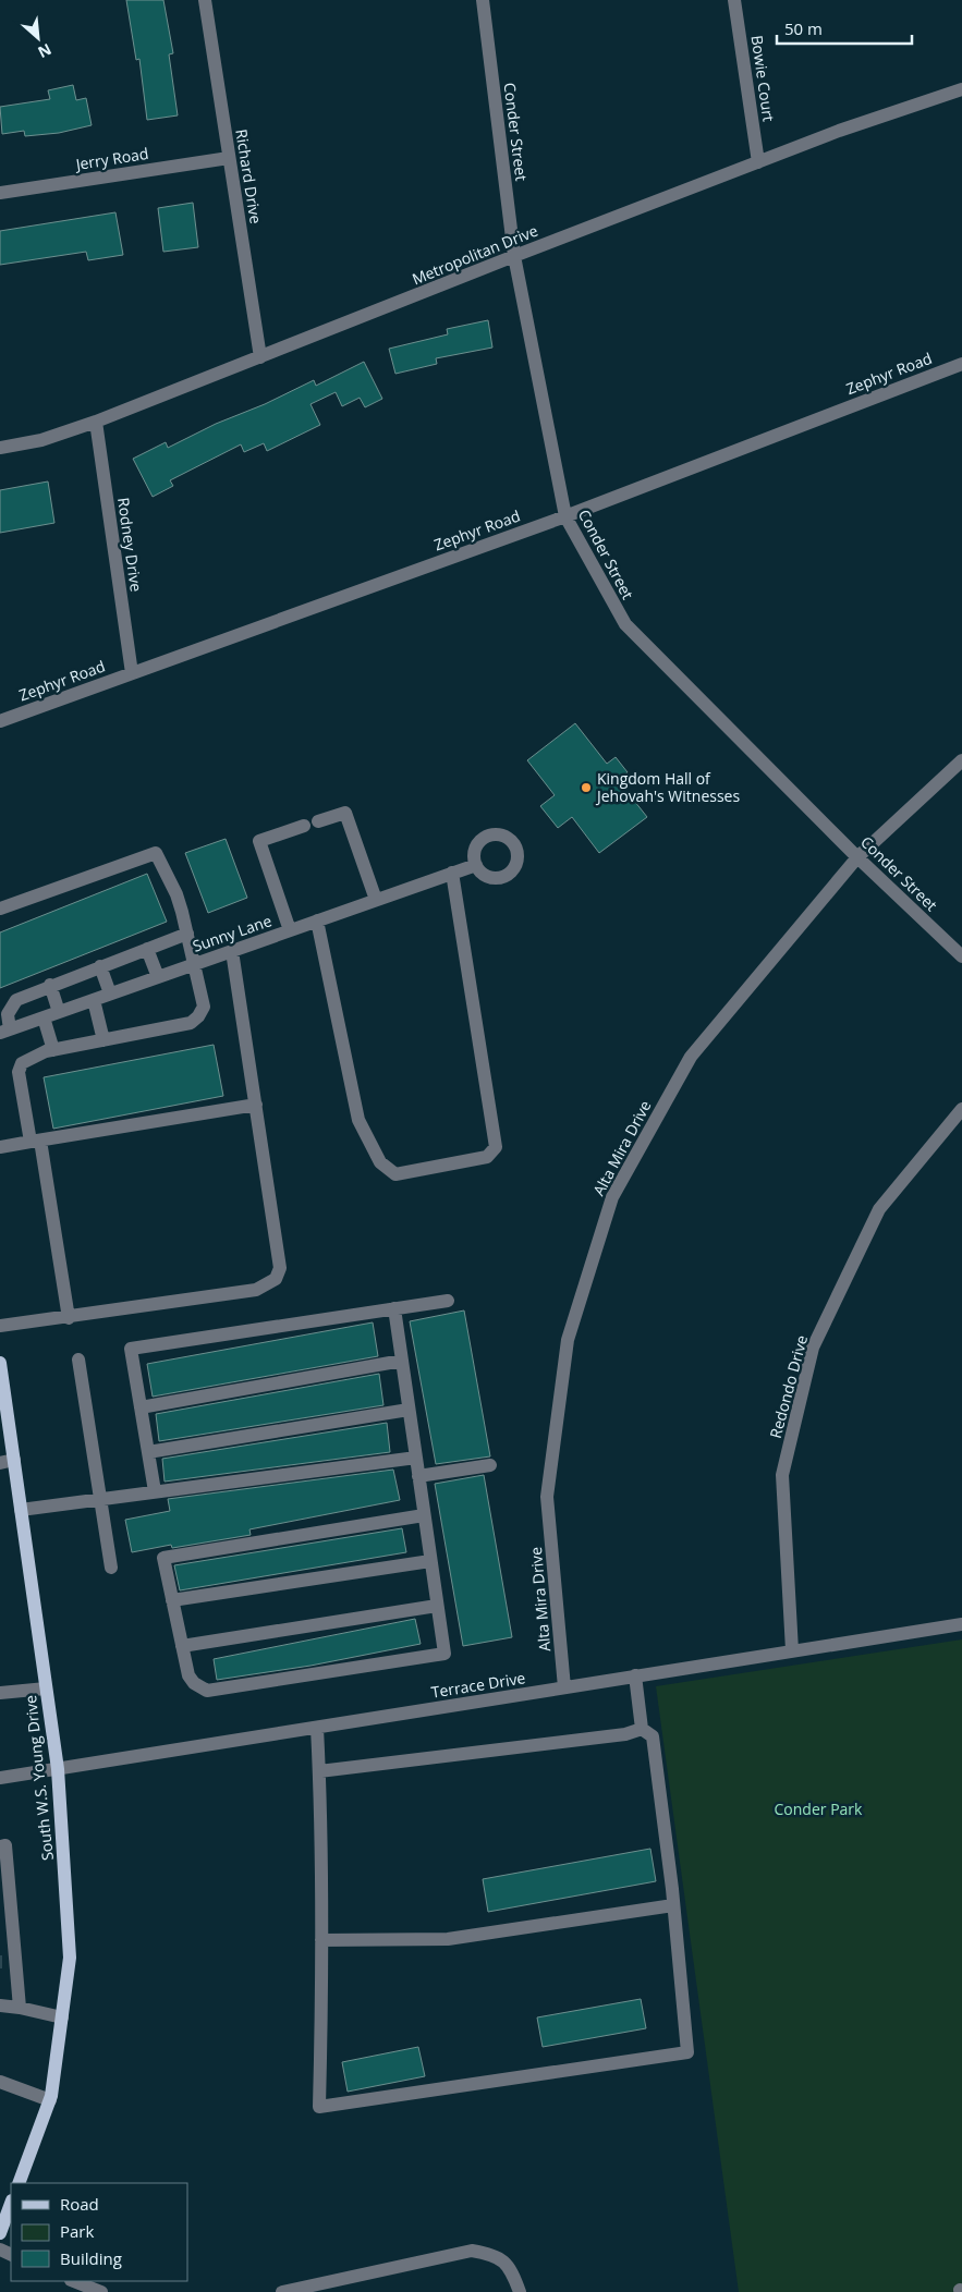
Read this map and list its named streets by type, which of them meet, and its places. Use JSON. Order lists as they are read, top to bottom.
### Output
{
  "streets": {
    "main road": ["South W.S. Young Drive"],
    "street": [
      "Bowie Court",
      "Conder Street",
      "Jerry Road",
      "Richard Drive",
      "Metropolitan Drive",
      "Zephyr Road",
      "Rodney Drive",
      "Sunny Lane",
      "Alta Mira Drive",
      "Redondo Drive",
      "Terrace Drive"
    ]
  },
  "crossings": [
    ["Bowie Court", "Metropolitan Drive"],
    ["Conder Street", "Metropolitan Drive"],
    ["Conder Street", "Zephyr Road"],
    ["Conder Street", "Alta Mira Drive"],
    ["Jerry Road", "Richard Drive"],
    ["Richard Drive", "Metropolitan Drive"],
    ["Metropolitan Drive", "Rodney Drive"],
    ["Zephyr Road", "Rodney Drive"],
    ["Alta Mira Drive", "Terrace Drive"],
    ["Redondo Drive", "Terrace Drive"],
    ["Terrace Drive", "South W.S. Young Drive"]
  ],
  "parks": ["Conder Park"],
  "places": ["Kingdom Hall of Jehovah's Witnesses"],
  "legend": ["Road", "Park", "Building"],
  "scale_bar": "50 m",
  "north": "bottom right"
}
